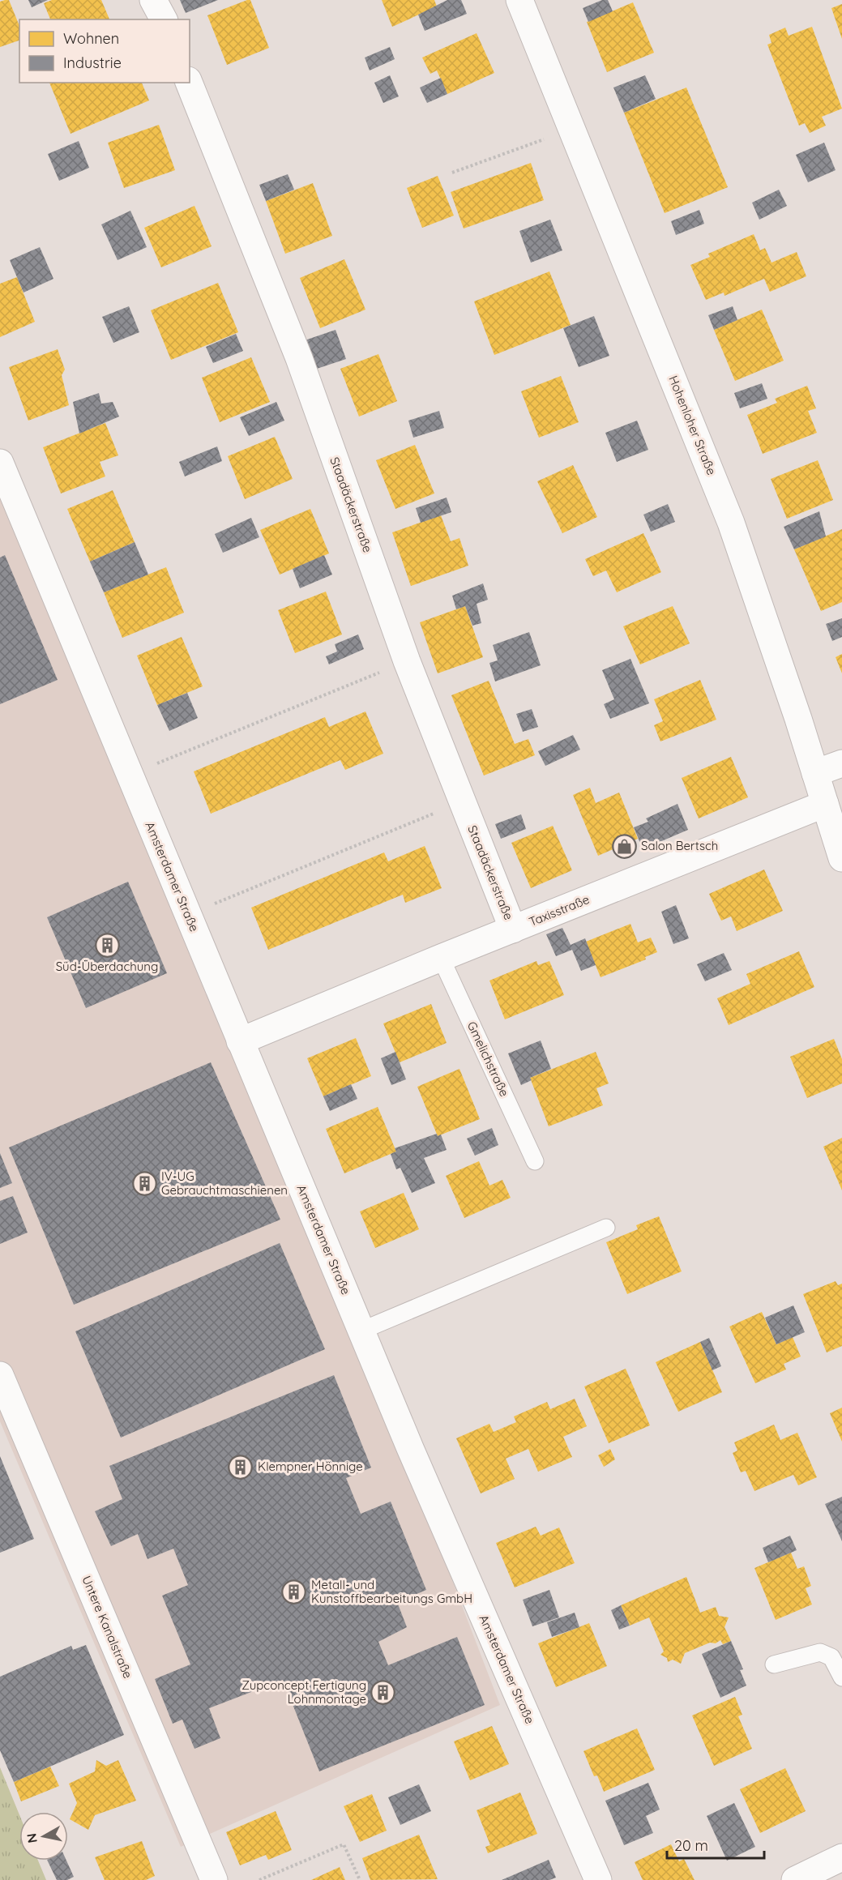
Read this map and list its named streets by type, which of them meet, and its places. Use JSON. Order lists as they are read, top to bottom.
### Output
{
  "streets": {
    "street": [
      "Hohenloher Straße",
      "Staadäckerstraße",
      "Amsterdamer Straße",
      "Taxisstraße",
      "Untere Kanalstraße"
    ],
    "lane": ["Gmelichstraße"]
  },
  "crossings": [
    ["Hohenloher Straße", "Taxisstraße"],
    ["Staadäckerstraße", "Taxisstraße"],
    ["Amsterdamer Straße", "Taxisstraße"],
    ["Taxisstraße", "Gmelichstraße"]
  ],
  "places": {
    "shop": ["Salon Bertsch"],
    "building": [
      "Süd-Überdachung",
      "IV-UG Gebrauchtmaschienen",
      "Klempner Hönnige",
      "Metall- und Kunstoffbearbeitungs GmbH",
      "Zupconcept Fertigung Lohnmontage"
    ]
  },
  "legend": ["Wohnen", "Industrie"],
  "scale_bar": "20 m",
  "north": "left"
}
